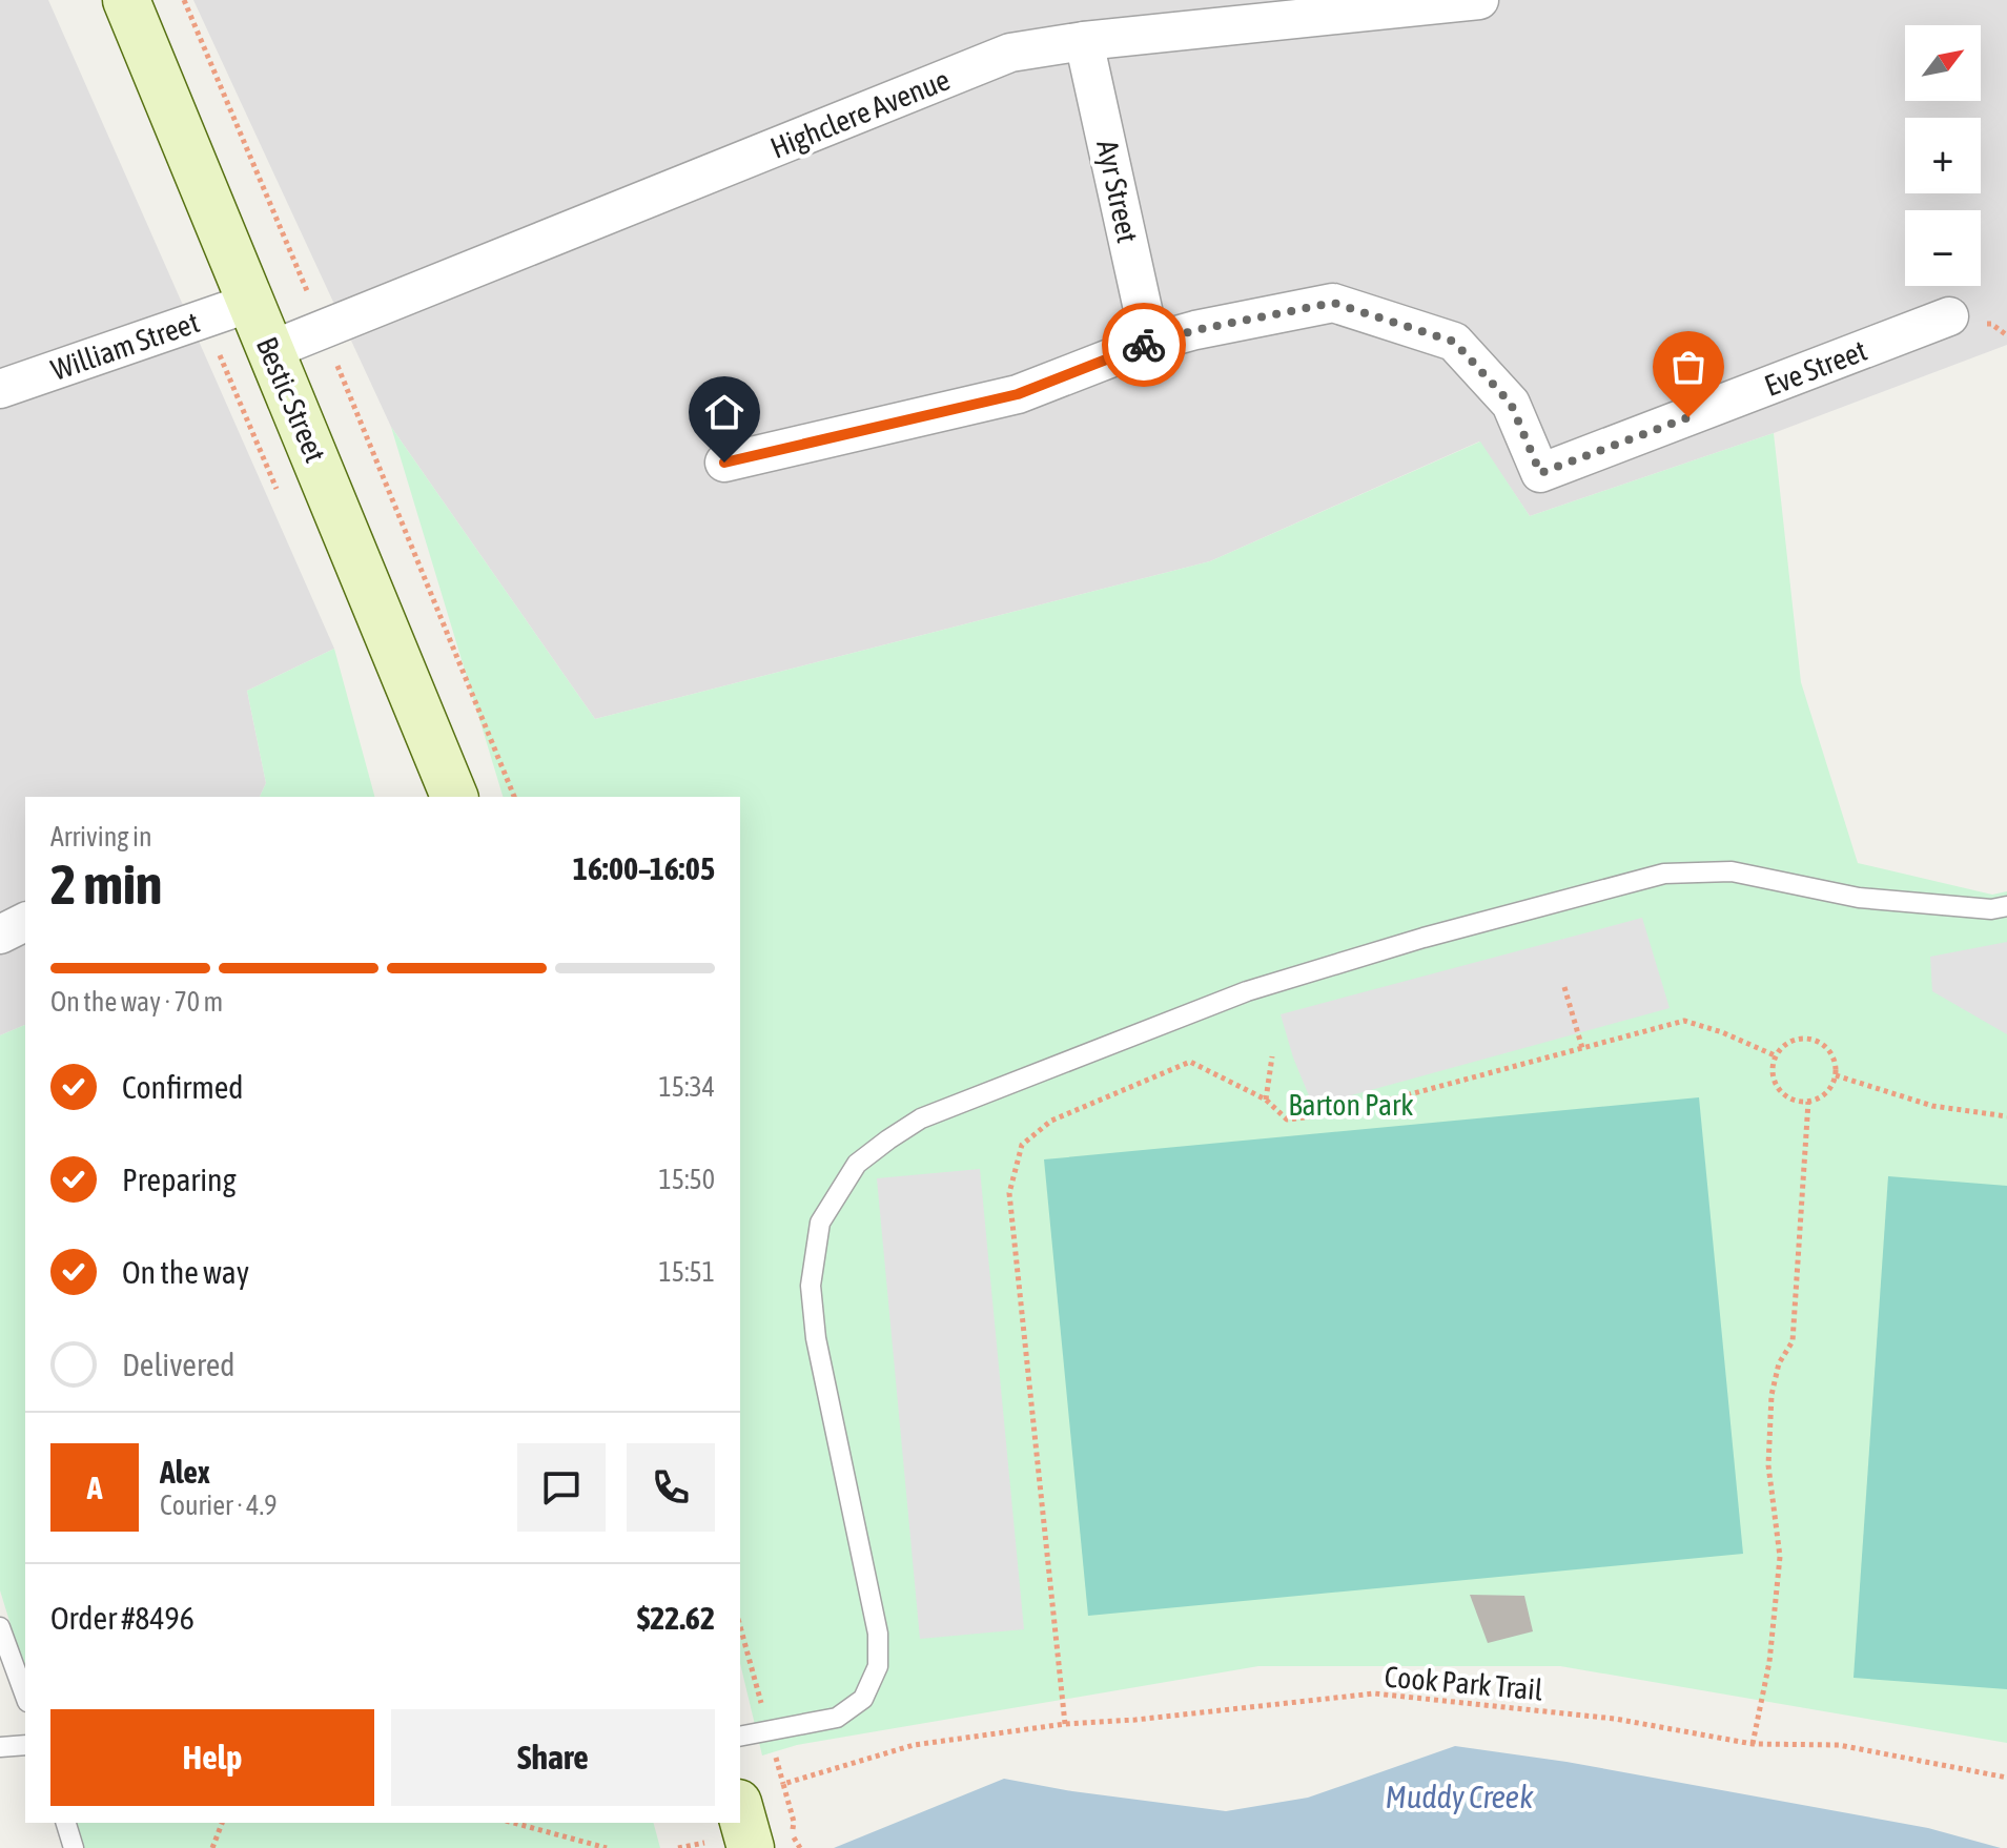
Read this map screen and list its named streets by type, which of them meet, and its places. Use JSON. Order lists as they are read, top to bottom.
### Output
{
  "streets": {
    "main road": ["Bestic Street"],
    "street": [
      "Highclere Avenue",
      "Ayr Street",
      "William Street",
      "Eve Street"
    ],
    "path": ["Cook Park Trail"]
  },
  "crossings": [
    ["Highclere Avenue", "Ayr Street"],
    ["Highclere Avenue", "Bestic Street"],
    ["Ayr Street", "Eve Street"],
    ["William Street", "Bestic Street"]
  ],
  "water": ["Muddy Creek"],
  "parks": ["Barton Park"],
  "north": "top right",
  "page": {
    "map_buttons": ["+", "−"],
    "heading": ["2 min", "Arriving in", "16:00–16:05"],
    "panel": [
      "Alex",
      "Courier · 4.9",
      "Order #8496",
      "$22.62"
    ],
    "bar": "On the way · 70 m",
    "list": [
      ["Confirmed", "15:34"],
      ["Preparing", "15:50"],
      ["On the way", "15:51"],
      "Delivered"
    ],
    "round": "A",
    "buttons": ["Help", "Share"]
  }
}
